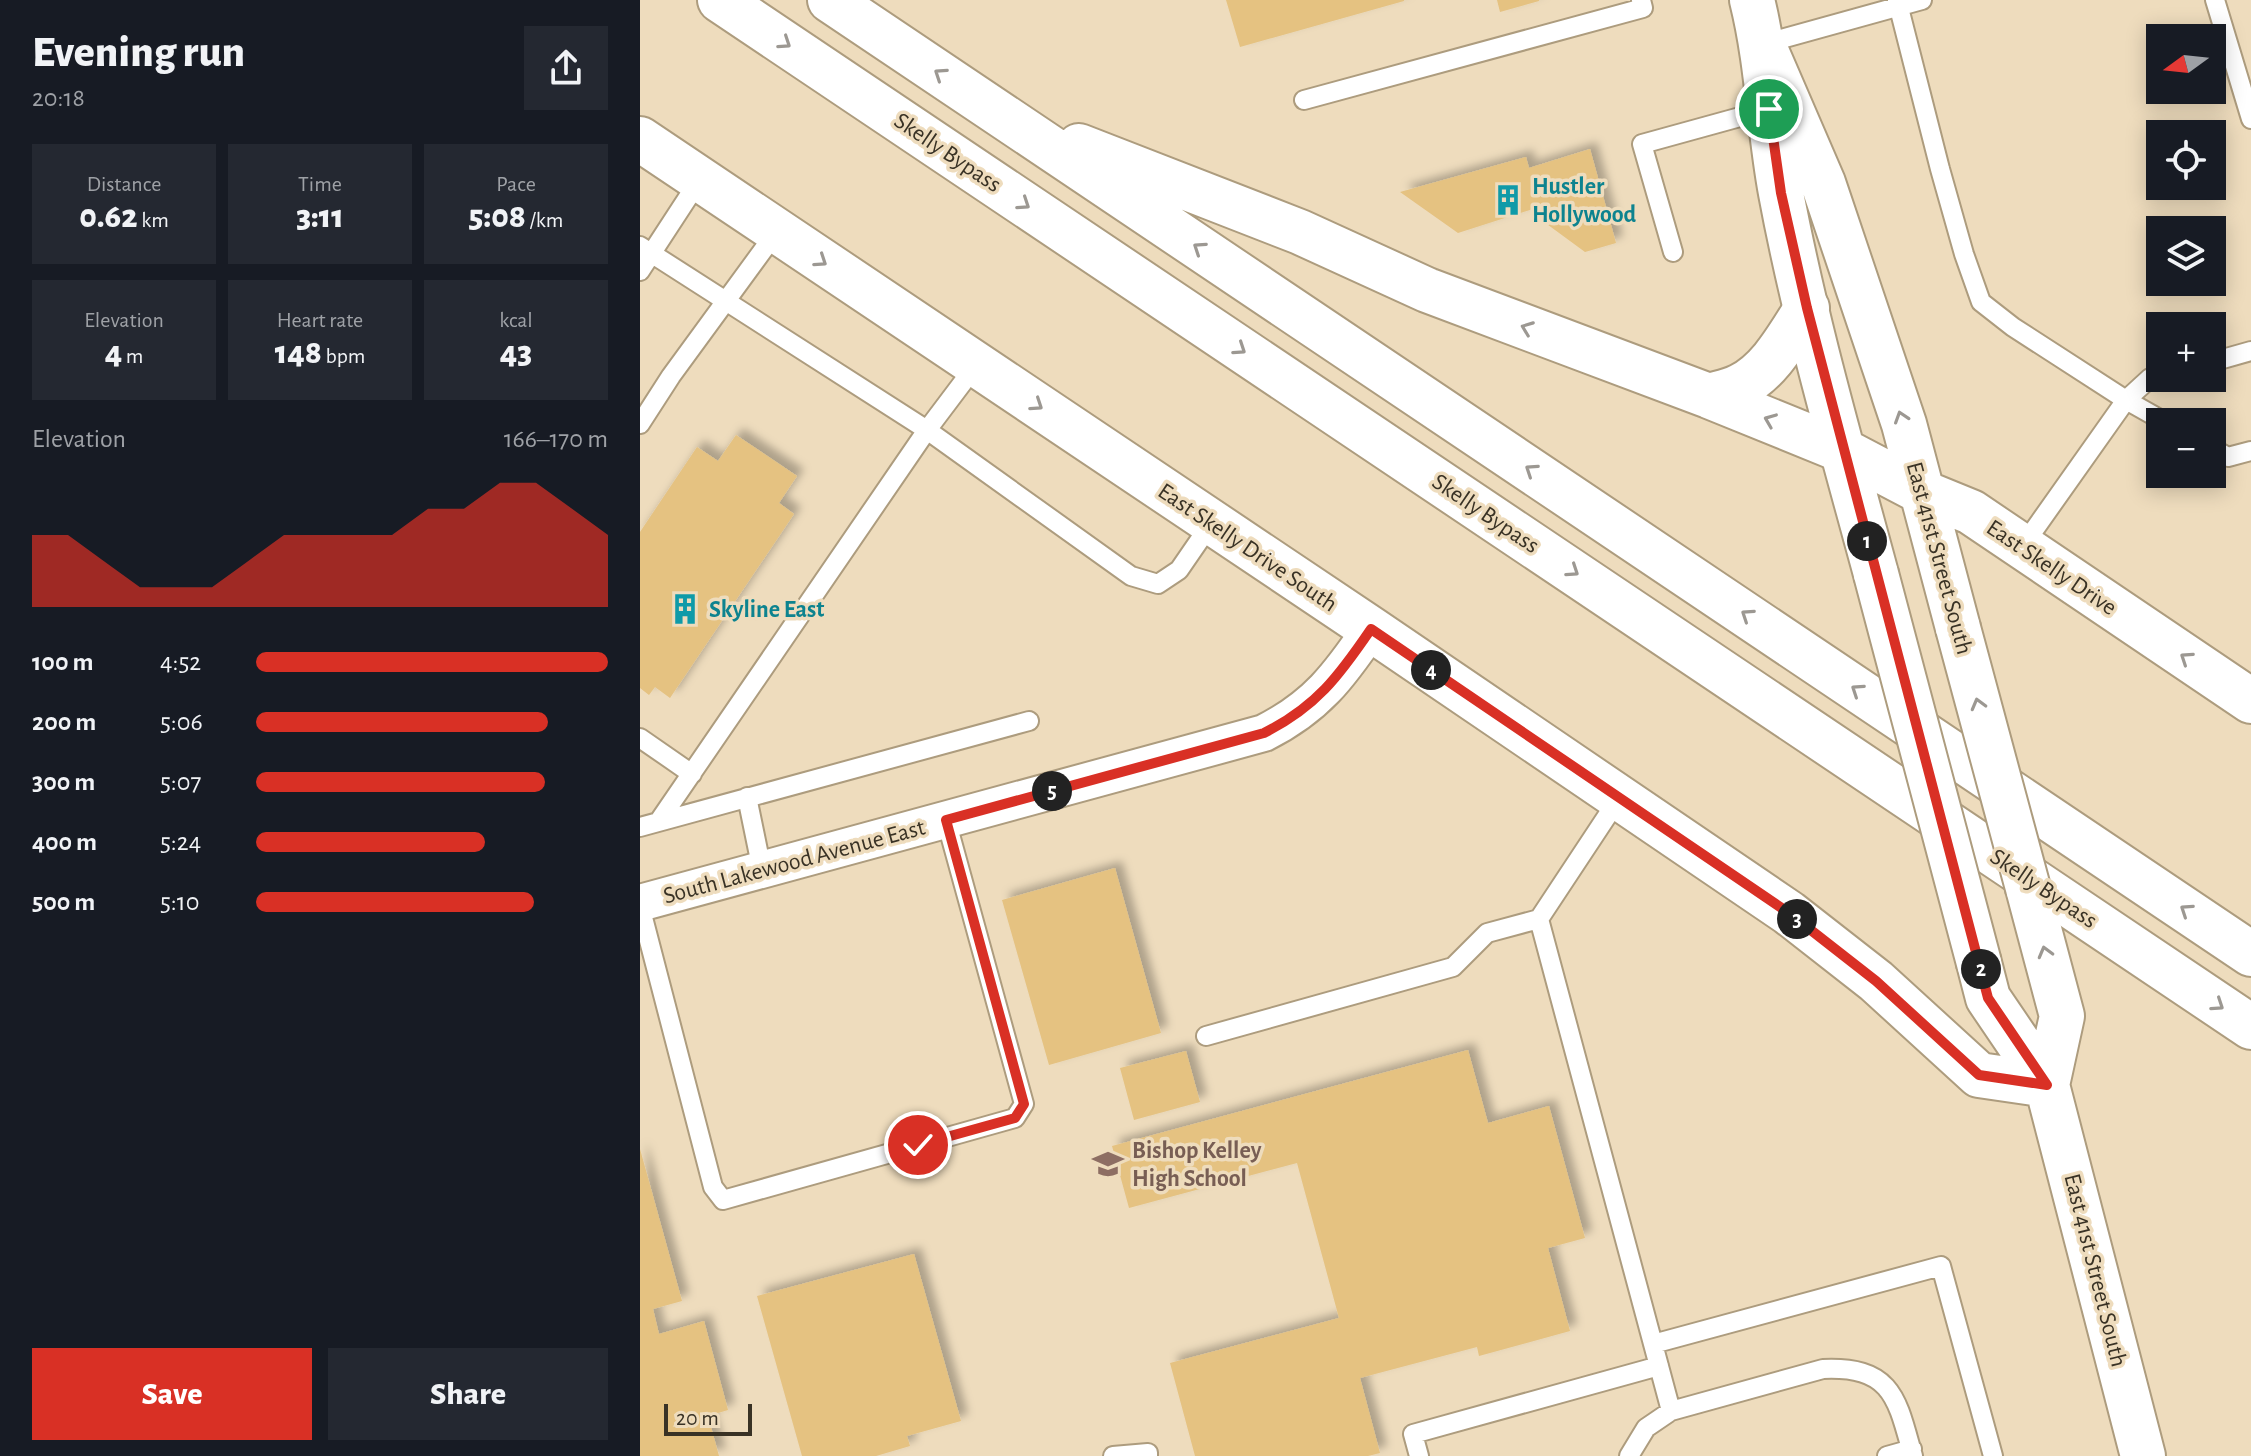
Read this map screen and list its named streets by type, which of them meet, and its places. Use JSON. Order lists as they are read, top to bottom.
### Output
{
  "streets": {
    "main road": [
      "Skelly Bypass",
      "East Skelly Drive South",
      "East 41st Street South",
      "East Skelly Drive"
    ],
    "street": ["South Lakewood Avenue East"]
  },
  "crossings": [
    ["East Skelly Drive South", "East 41st Street South"],
    ["East Skelly Drive South", "South Lakewood Avenue East"],
    ["East 41st Street South", "East Skelly Drive"]
  ],
  "places": {
    "building": ["Hustler Hollywood", "Skyline East"],
    "school or university": ["Bishop Kelley High School"]
  },
  "scale_bar": "20 m",
  "north": "left",
  "page": {
    "heading": ["Evening run", "20:18"],
    "map_buttons": ["+", "−"],
    "stats": [
      ["Distance", "0.62 km"],
      ["Time", "3:11"],
      ["Pace", "5:08 /km"],
      ["Elevation", "4 m"],
      ["Heart rate", "148 bpm"],
      ["kcal", "43"]
    ],
    "chart": ["Elevation", "166–170 m"],
    "pins": [
      "1",
      "4",
      "5",
      "3",
      "2"
    ],
    "list": [
      {
        "name": "100 m",
        "note": "4:52"
      },
      {
        "name": "200 m",
        "note": "5:06"
      },
      {
        "name": "300 m",
        "note": "5:07"
      },
      {
        "name": "400 m",
        "note": "5:24"
      },
      {
        "name": "500 m",
        "note": "5:10"
      }
    ],
    "buttons": ["Save", "Share"],
    "scale": "20 m"
  }
}
